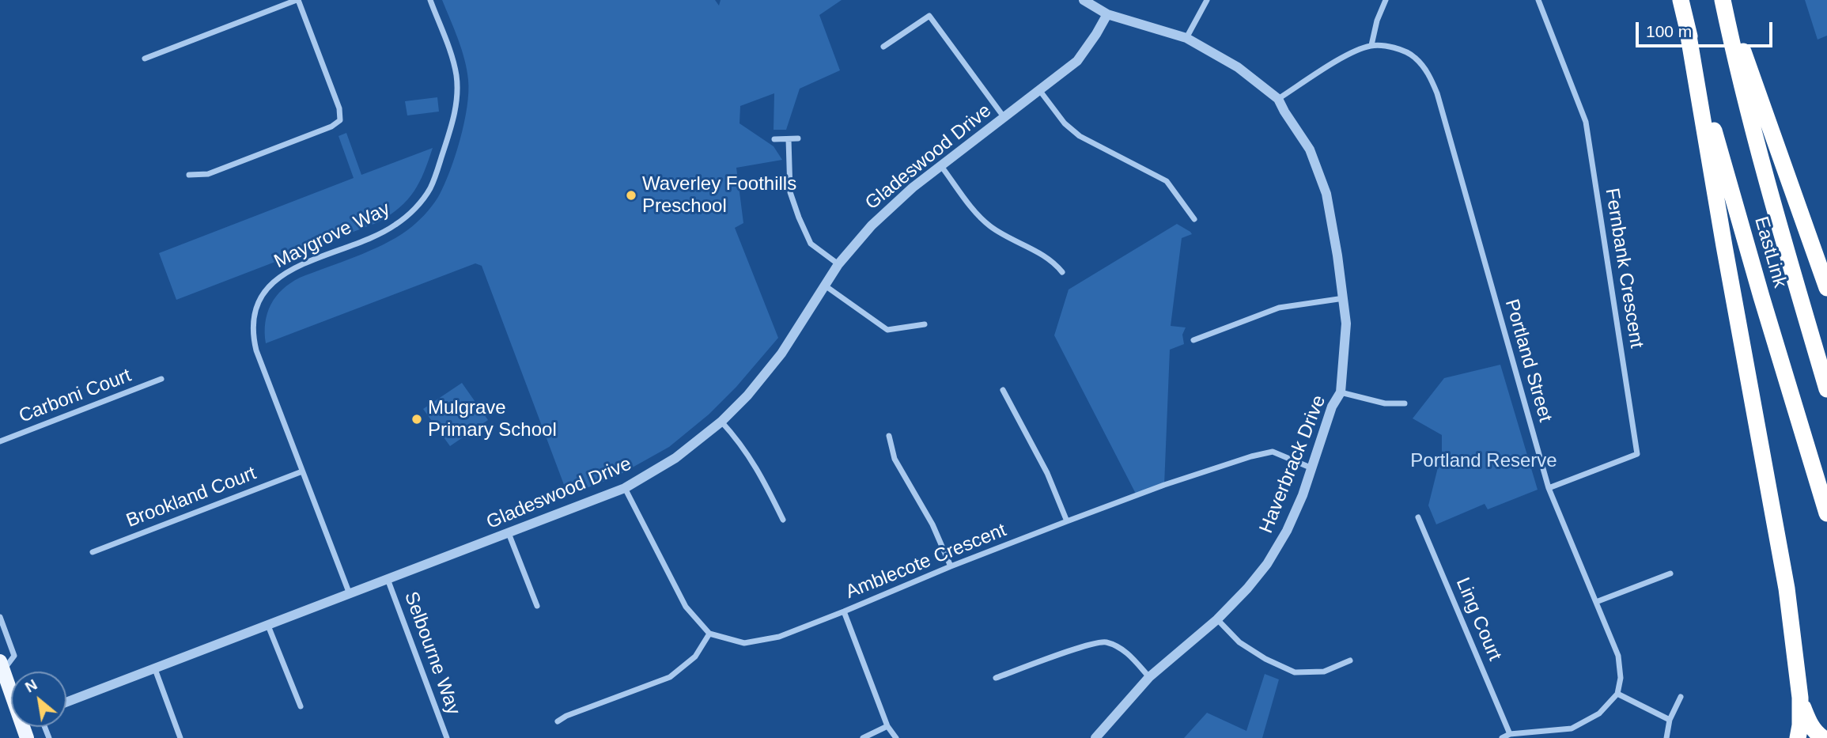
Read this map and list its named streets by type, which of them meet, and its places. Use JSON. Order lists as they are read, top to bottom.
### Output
{
  "streets": {
    "highway": ["EastLink"],
    "street": [
      "Gladeswood Drive",
      "Maygrove Way",
      "Fernbank Crescent",
      "Portland Street",
      "Carboni Court",
      "Haverbrack Drive",
      "Brookland Court",
      "Amblecote Crescent",
      "Ling Court",
      "Selbourne Way"
    ]
  },
  "crossings": [
    ["Gladeswood Drive", "Maygrove Way"],
    ["Gladeswood Drive", "Haverbrack Drive"],
    ["Gladeswood Drive", "Selbourne Way"],
    ["Maygrove Way", "Brookland Court"],
    ["Fernbank Crescent", "Portland Street"],
    ["Haverbrack Drive", "Amblecote Crescent"]
  ],
  "parks": ["Portland Reserve"],
  "places": ["Waverley Foothills Preschool", "Mulgrave Primary School"],
  "scale_bar": "100 m",
  "north": "top left"
}
